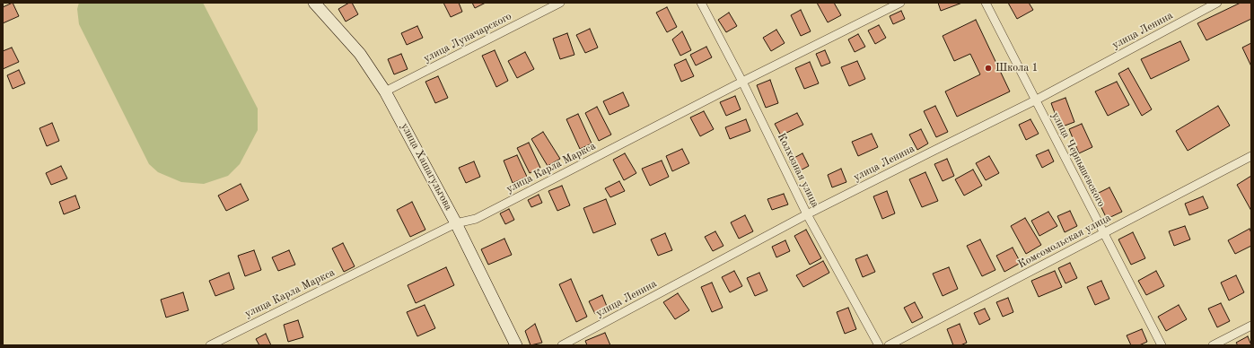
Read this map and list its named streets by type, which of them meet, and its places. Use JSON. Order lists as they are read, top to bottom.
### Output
{
  "streets": {
    "main road": ["улица Хашагульгова"],
    "street": [
      "улица Ленина",
      "улица Луначарского",
      "улица Чернышевского",
      "улица Карла Маркса",
      "Колхозная улица",
      "Комсомольская улица"
    ]
  },
  "crossings": [
    ["улица Ленина", "улица Чернышевского"],
    ["улица Ленина", "Колхозная улица"],
    ["улица Луначарского", "улица Хашагульгова"],
    ["улица Чернышевского", "Комсомольская улица"],
    ["улица Хашагульгова", "улица Карла Маркса"],
    ["улица Карла Маркса", "Колхозная улица"]
  ],
  "places": ["Школа 1"]
}
